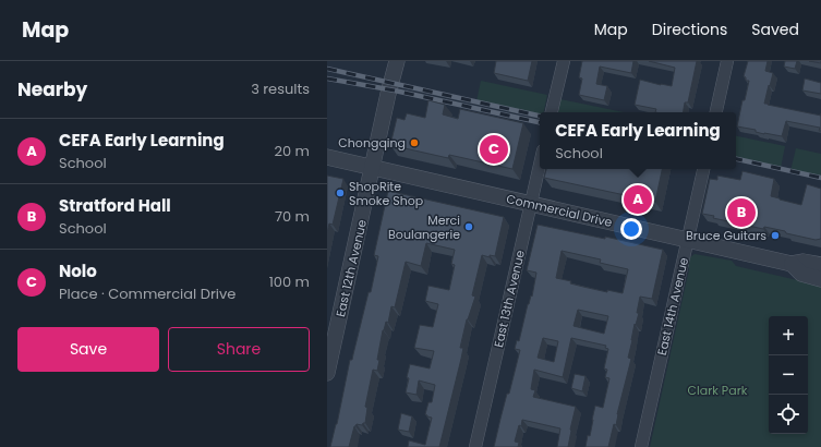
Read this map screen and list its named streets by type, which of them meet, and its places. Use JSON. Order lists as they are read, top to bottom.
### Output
{
  "streets": {
    "street": [
      "Commercial Drive",
      "East 12th Avenue",
      "East 13th Avenue",
      "East 14th Avenue"
    ]
  },
  "crossings": [
    ["Commercial Drive", "East 12th Avenue"],
    ["Commercial Drive", "East 13th Avenue"],
    ["Commercial Drive", "East 14th Avenue"]
  ],
  "parks": ["Clark Park"],
  "places": [
    "Chongqing",
    "ShopRite Smoke Shop",
    "Merci Boulangerie",
    "Bruce Guitars"
  ],
  "page": {
    "header": "Map",
    "nav": ["Map", "Directions", "Saved"],
    "heading": ["Nearby", "3 results"],
    "popup": ["CEFA Early Learning", "School"],
    "list": [
      {
        "mark": "A",
        "name": "CEFA Early Learning",
        "note": "School",
        "value": "20 m"
      },
      {
        "mark": "B",
        "name": "Stratford Hall",
        "note": "School",
        "value": "70 m"
      },
      {
        "mark": "C",
        "name": "Nolo",
        "note": "Place · Commercial Drive",
        "value": "100 m"
      }
    ],
    "pins": ["C", "A", "B"],
    "buttons": ["Save", "Share"],
    "map_buttons": ["+", "−"]
  }
}
